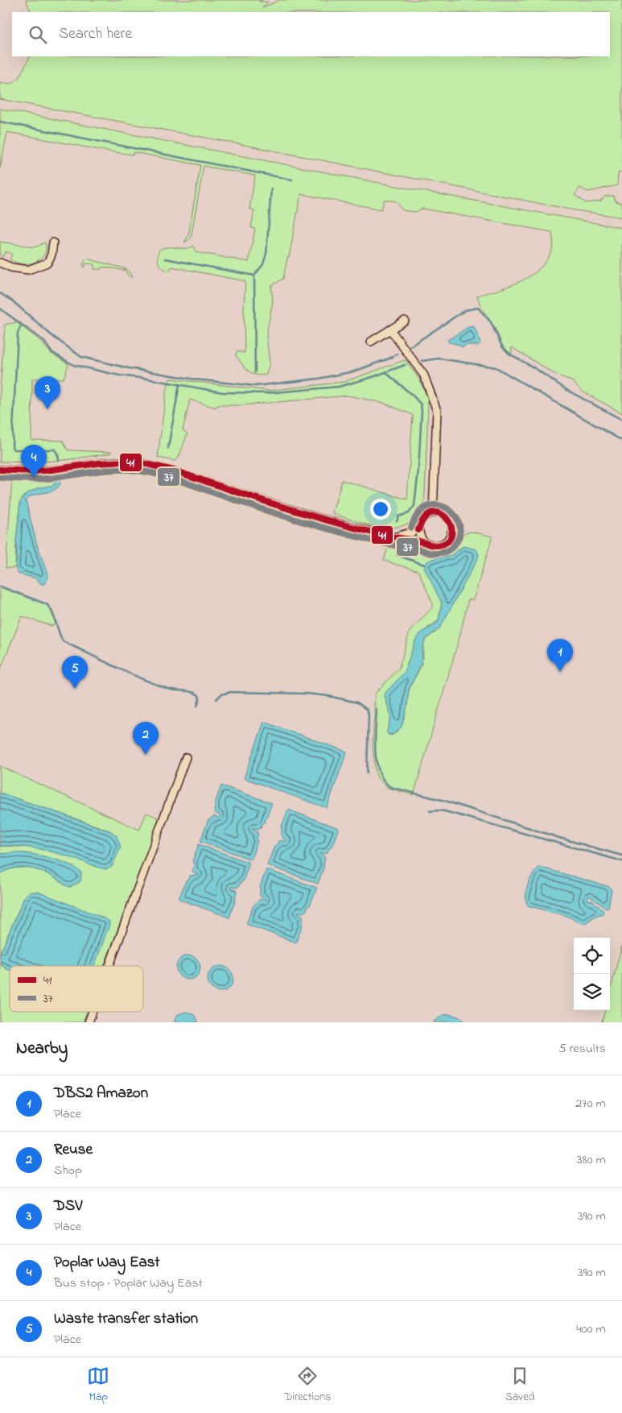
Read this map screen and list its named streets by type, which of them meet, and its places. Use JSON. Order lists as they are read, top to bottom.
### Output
{
  "lines": ["transit line 41", "transit line 37"],
  "legend": ["41", "37"],
  "page": {
    "search": "Search here",
    "pins": [
      "3",
      "4",
      "1",
      "5",
      "2"
    ],
    "heading": ["Nearby", "5 results"],
    "list": [
      {
        "mark": "1",
        "name": "DBS2 Amazon",
        "note": "Place",
        "value": "270 m"
      },
      {
        "mark": "2",
        "name": "Reuse",
        "note": "Shop",
        "value": "380 m"
      },
      {
        "mark": "3",
        "name": "DSV",
        "note": "Place",
        "value": "390 m"
      },
      {
        "mark": "4",
        "name": "Poplar Way East",
        "note": "Bus stop · Poplar Way East",
        "value": "390 m"
      },
      {
        "mark": "5",
        "name": "Waste transfer station",
        "note": "Place",
        "value": "400 m"
      }
    ],
    "nav": ["Map", "Directions", "Saved"]
  }
}
